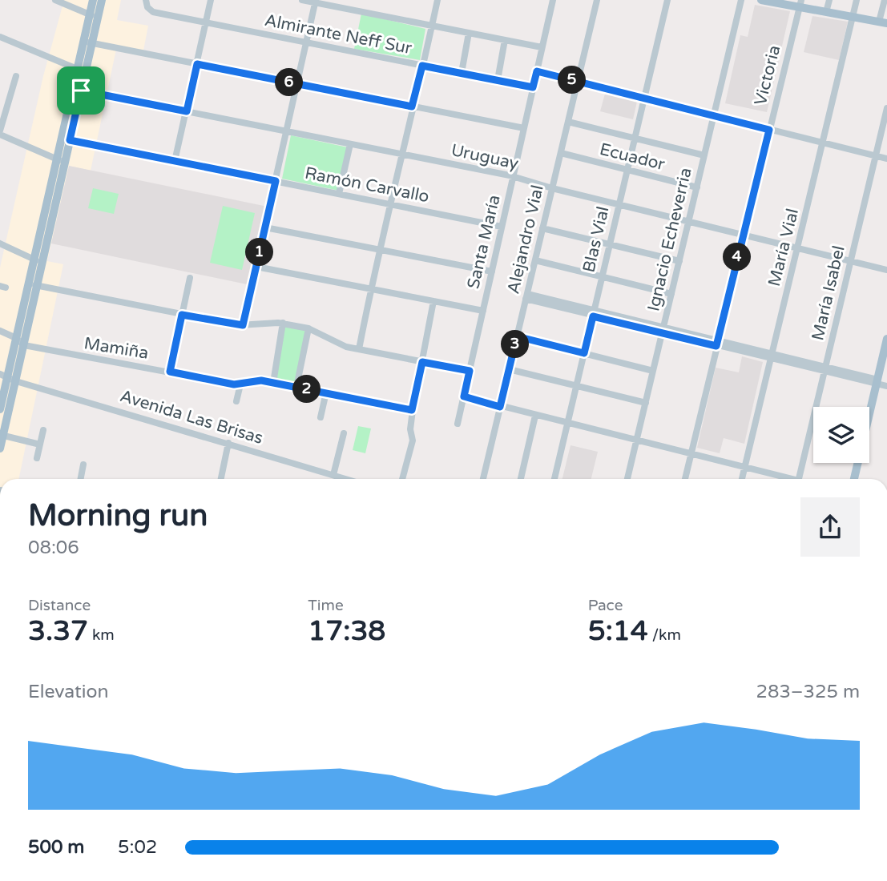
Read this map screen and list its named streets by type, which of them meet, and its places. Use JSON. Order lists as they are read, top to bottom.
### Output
{
  "streets": {
    "street": [
      "Almirante Neff Sur",
      "Victoria",
      "Uruguay",
      "Ecuador",
      "Ramón Carvallo",
      "Alejandro Vial",
      "Blas Vial",
      "Ignacio Echeverria",
      "Santa María",
      "María Vial",
      "María Isabel",
      "Mamiña",
      "Avenida Las Brisas"
    ]
  },
  "crossings": [
    ["Almirante Neff Sur", "Santa María"],
    ["Victoria", "Uruguay"],
    ["Uruguay", "Alejandro Vial"],
    ["Uruguay", "Blas Vial"],
    ["Uruguay", "Ignacio Echeverria"],
    ["Uruguay", "Santa María"],
    ["Uruguay", "María Vial"],
    ["Uruguay", "María Isabel"],
    ["Ecuador", "Alejandro Vial"],
    ["Ecuador", "Blas Vial"],
    ["Ecuador", "Ignacio Echeverria"],
    ["Ramón Carvallo", "Santa María"]
  ],
  "page": {
    "pins": [
      "5",
      "6",
      "1",
      "4",
      "3",
      "2"
    ],
    "heading": ["Morning run", "08:06"],
    "stats": [
      ["Distance", "3.37 km"],
      ["Time", "17:38"],
      ["Pace", "5:14 /km"]
    ],
    "chart": ["Elevation", "283–325 m"],
    "list": [
      {
        "name": "500 m",
        "note": "5:02"
      }
    ]
  }
}
